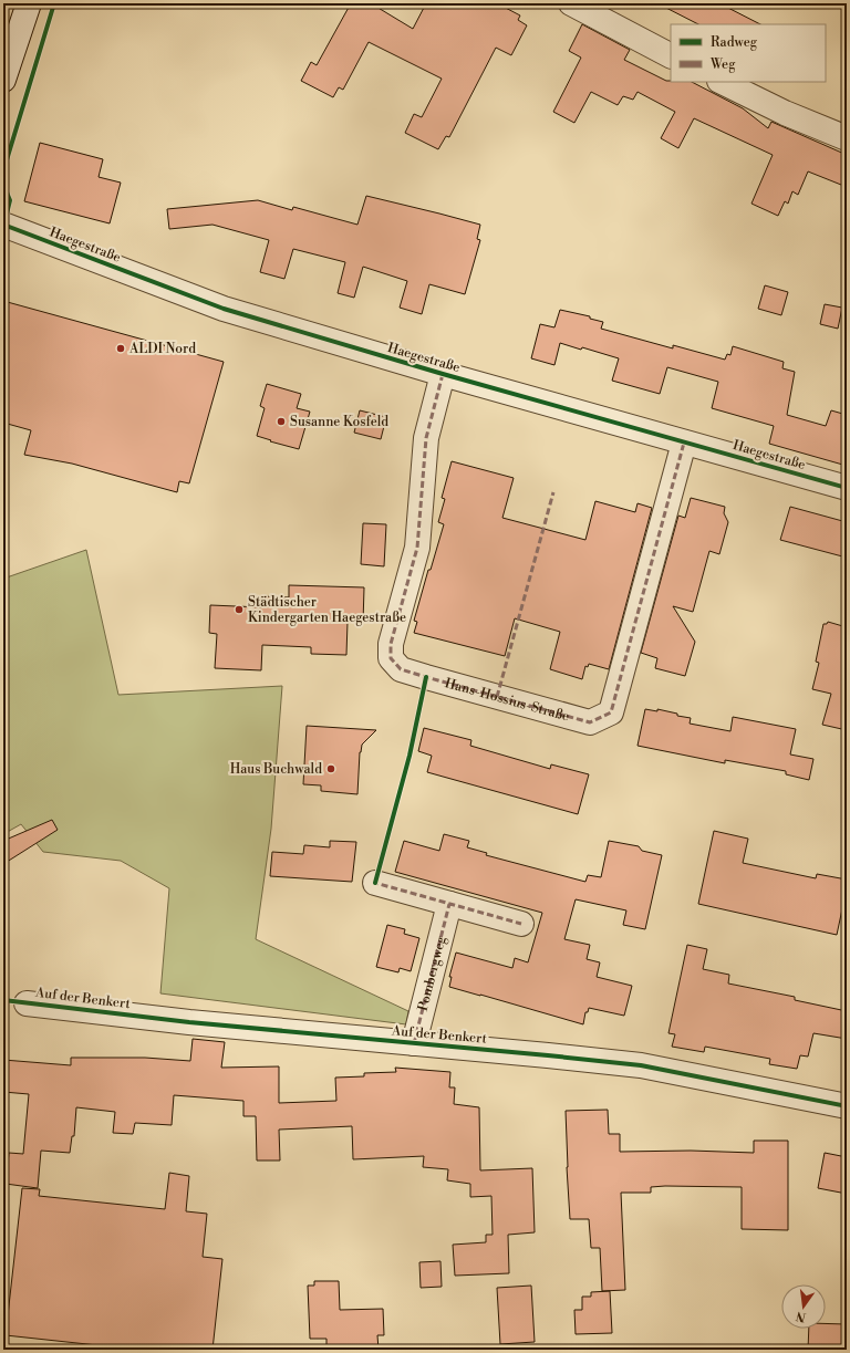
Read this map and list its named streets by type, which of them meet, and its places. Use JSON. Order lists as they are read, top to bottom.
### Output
{
  "streets": {
    "street": [
      "Haegestraße",
      "Hans-Hossius-Straße",
      "Pombergweg",
      "Auf der Benkert"
    ]
  },
  "crossings": [
    ["Haegestraße", "Hans-Hossius-Straße"],
    ["Pombergweg", "Auf der Benkert"]
  ],
  "places": [
    "ALDI Nord",
    "Susanne Kosfeld",
    "Städtischer Kindergarten Haegestraße",
    "Haus Buchwald"
  ],
  "legend": ["Radweg", "Weg"],
  "north": "bottom"
}
